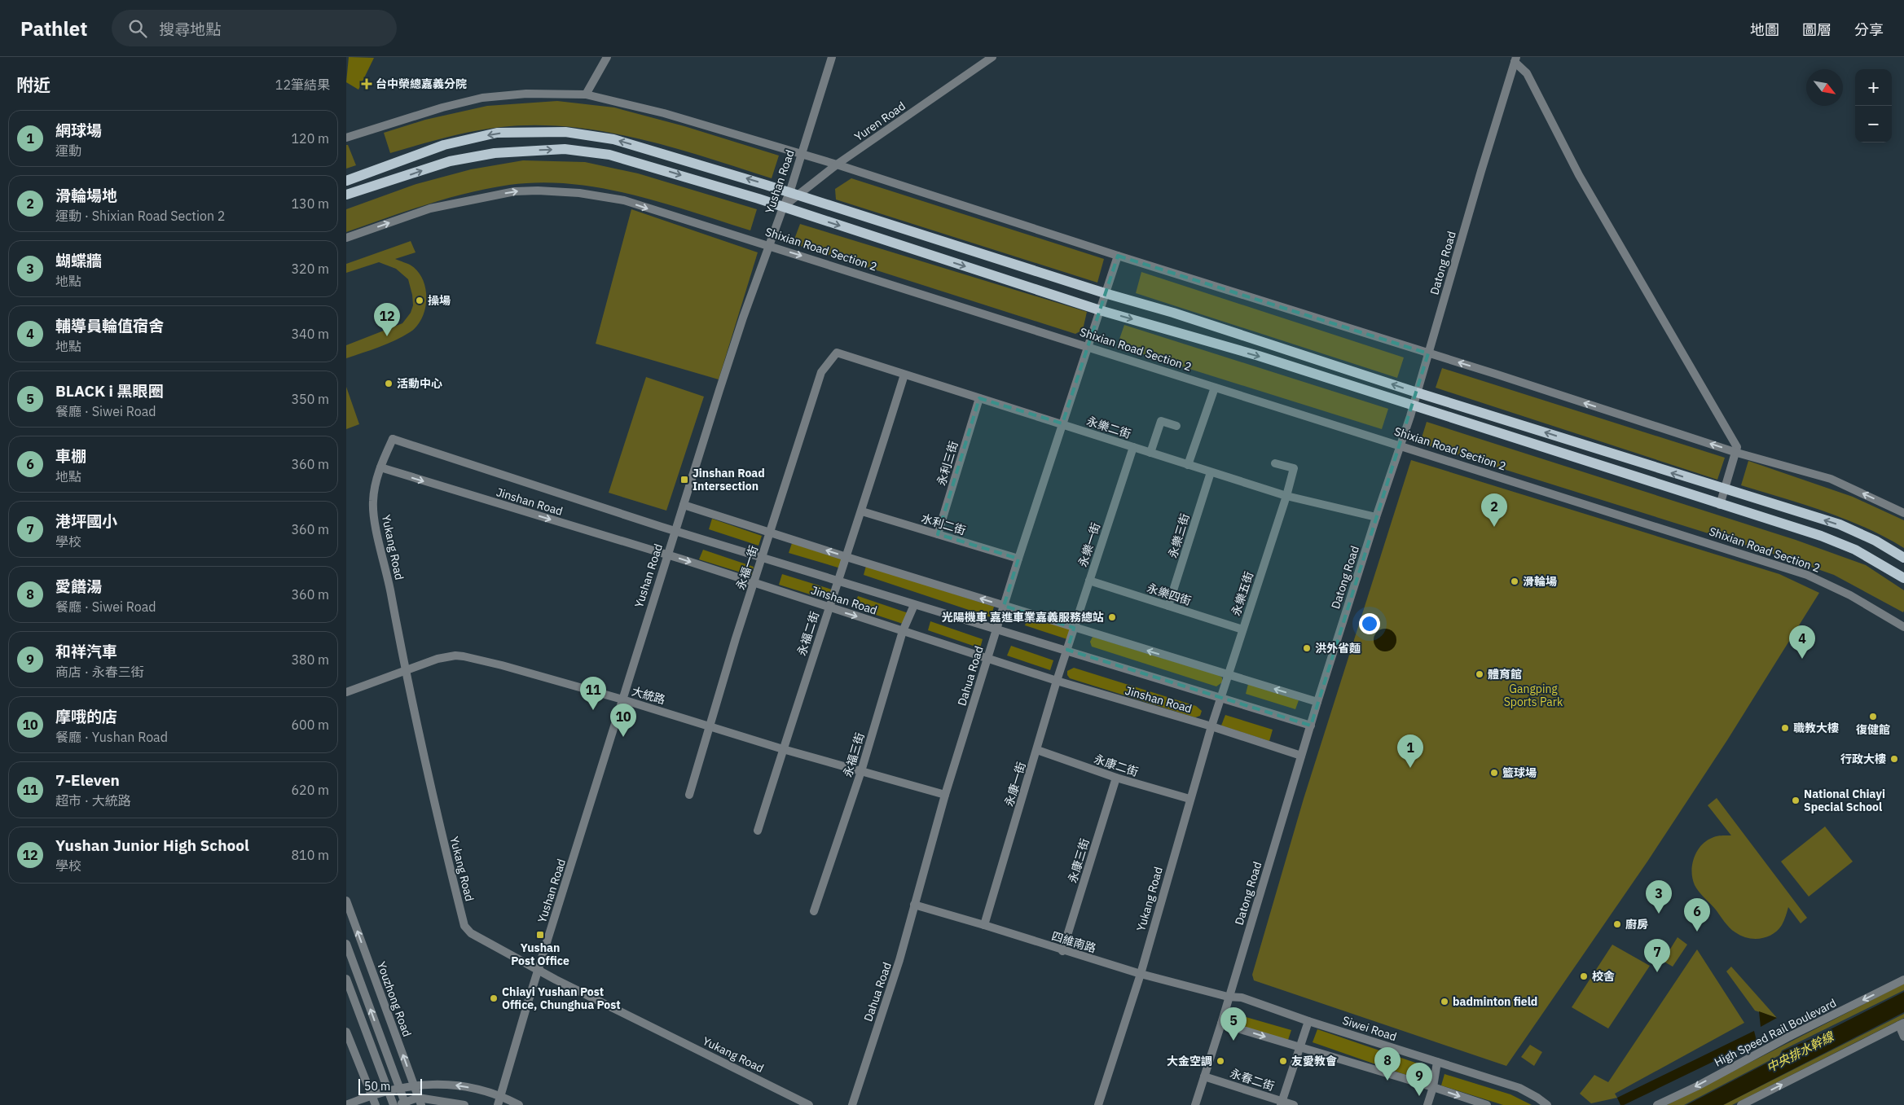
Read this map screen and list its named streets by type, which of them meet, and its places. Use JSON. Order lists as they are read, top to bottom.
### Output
{
  "streets": {
    "street": [
      "Yuren Road",
      "Yushan Road",
      "Shixian Road Section 2",
      "Datong Road",
      "永樂二街",
      "永利三街",
      "Jinshan Road",
      "水利二街",
      "永樂三街",
      "永樂一街",
      "Yukang Road",
      "永福一街",
      "永樂五街",
      "永樂四街",
      "永福二街",
      "Dahua Road",
      "大統路",
      "永福三街",
      "永康二街",
      "永康一街",
      "永康三街",
      "四維南路",
      "Youzhong Road",
      "Siwei Road",
      "High Speed Rail Boulevard",
      "永春二街"
    ]
  },
  "crossings": [
    ["Yuren Road", "Yushan Road"],
    ["Yushan Road", "Shixian Road Section 2"],
    ["Yushan Road", "Jinshan Road"],
    ["Yushan Road", "Yukang Road"],
    ["Yushan Road", "大統路"],
    ["Shixian Road Section 2", "Datong Road"],
    ["Shixian Road Section 2", "Dahua Road"],
    ["Datong Road", "永樂二街"],
    ["Datong Road", "Jinshan Road"],
    ["Datong Road", "四維南路"],
    ["Datong Road", "Siwei Road"],
    ["Datong Road", "永春二街"],
    ["永樂二街", "永利三街"],
    ["永樂二街", "永樂三街"],
    ["永樂二街", "永樂一街"],
    ["永樂二街", "永福一街"],
    ["永樂二街", "永樂五街"],
    ["永樂二街", "永福二街"],
    ["永樂二街", "Dahua Road"],
    ["永利三街", "水利二街"],
    ["Jinshan Road", "永樂一街"],
    ["Jinshan Road", "Yukang Road"],
    ["Jinshan Road", "永福一街"],
    ["Jinshan Road", "永樂五街"],
    ["Jinshan Road", "永福二街"],
    ["Jinshan Road", "Dahua Road"],
    ["Jinshan Road", "永福三街"],
    ["Jinshan Road", "永康一街"],
    ["水利二街", "永福二街"],
    ["水利二街", "Dahua Road"],
    ["永樂三街", "永樂四街"],
    ["永樂一街", "永樂四街"],
    ["永樂一街", "永康一街"],
    ["Yukang Road", "永樂五街"],
    ["Yukang Road", "大統路"],
    ["Yukang Road", "永康二街"],
    ["Yukang Road", "四維南路"],
    ["永福一街", "大統路"],
    ["永樂五街", "永樂四街"],
    ["永福二街", "大統路"],
    ["Dahua Road", "大統路"],
    ["Dahua Road", "四維南路"],
    ["大統路", "永福三街"],
    ["永康二街", "永康一街"],
    ["永康二街", "永康三街"],
    ["永康一街", "四維南路"],
    ["永康三街", "四維南路"],
    ["四維南路", "Siwei Road"]
  ],
  "one_way": ["Shixian Road Section 2"],
  "water": ["中央排水幹線"],
  "parks": ["Gangping Sports Park"],
  "places": {
    "health": ["台中榮總嘉義分院"],
    "other": [
      "操場",
      "活動中心",
      "滑輪場",
      "光陽機車 嘉進車業嘉義服務總站",
      "洪外省麵",
      "體育館",
      "復健館",
      "職教大樓",
      "行政大樓",
      "籃球場",
      "National Chiayi Special School",
      "廚房",
      "校舍",
      "Chiayi Yushan Post Office, Chunghua Post",
      "badminton field",
      "大金空調",
      "友愛教會"
    ],
    "transit": ["Jinshan Road Intersection", "Yushan Post Office"]
  },
  "scale_bar": "50 m",
  "north": "bottom right",
  "page": {
    "header": "Pathlet",
    "search": "搜尋地點",
    "nav": ["地圖", "圖層", "分享"],
    "heading": ["附近", "12筆結果"],
    "map_buttons": ["+", "−"],
    "list": [
      {
        "mark": "1",
        "name": "網球場",
        "note": "運動",
        "value": "120 m"
      },
      {
        "mark": "2",
        "name": "滑輪場地",
        "note": "運動 · Shixian Road Section 2",
        "value": "130 m"
      },
      {
        "mark": "3",
        "name": "蝴蝶牆",
        "note": "地點",
        "value": "320 m"
      },
      {
        "mark": "4",
        "name": "輔導員輪值宿舍",
        "note": "地點",
        "value": "340 m"
      },
      {
        "mark": "5",
        "name": "BLACK i 黑眼圈",
        "note": "餐廳 · Siwei Road",
        "value": "350 m"
      },
      {
        "mark": "6",
        "name": "車棚",
        "note": "地點",
        "value": "360 m"
      },
      {
        "mark": "7",
        "name": "港坪國小",
        "note": "學校",
        "value": "360 m"
      },
      {
        "mark": "8",
        "name": "愛饍湯",
        "note": "餐廳 · Siwei Road",
        "value": "360 m"
      },
      {
        "mark": "9",
        "name": "和祥汽車",
        "note": "商店 · 永春三街",
        "value": "380 m"
      },
      {
        "mark": "10",
        "name": "摩哦的店",
        "note": "餐廳 · Yushan Road",
        "value": "600 m"
      },
      {
        "mark": "11",
        "name": "7-Eleven",
        "note": "超市 · 大統路",
        "value": "620 m"
      },
      {
        "mark": "12",
        "name": "Yushan Junior High School",
        "note": "學校",
        "value": "810 m"
      }
    ],
    "pins": [
      "12",
      "2",
      "4",
      "11",
      "10",
      "1",
      "3",
      "6",
      "7",
      "5",
      "8",
      "9"
    ],
    "scale": "50 m"
  }
}
